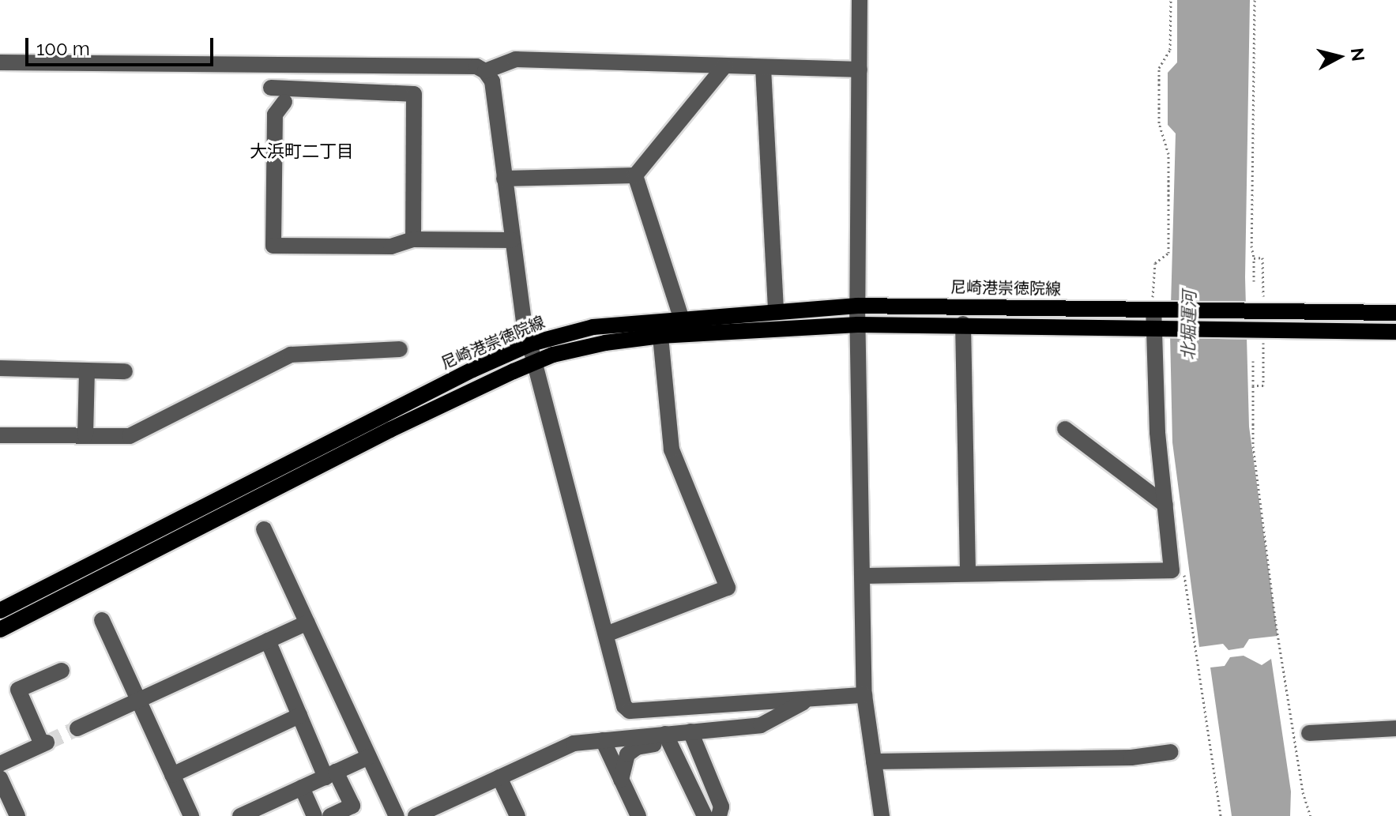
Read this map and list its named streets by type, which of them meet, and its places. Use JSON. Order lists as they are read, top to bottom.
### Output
{
  "streets": {
    "main road": ["尼崎港崇徳院線"]
  },
  "districts": ["大浜町二丁目"],
  "water": ["北堀運河"],
  "scale_bar": "100 m",
  "north": "right"
}
